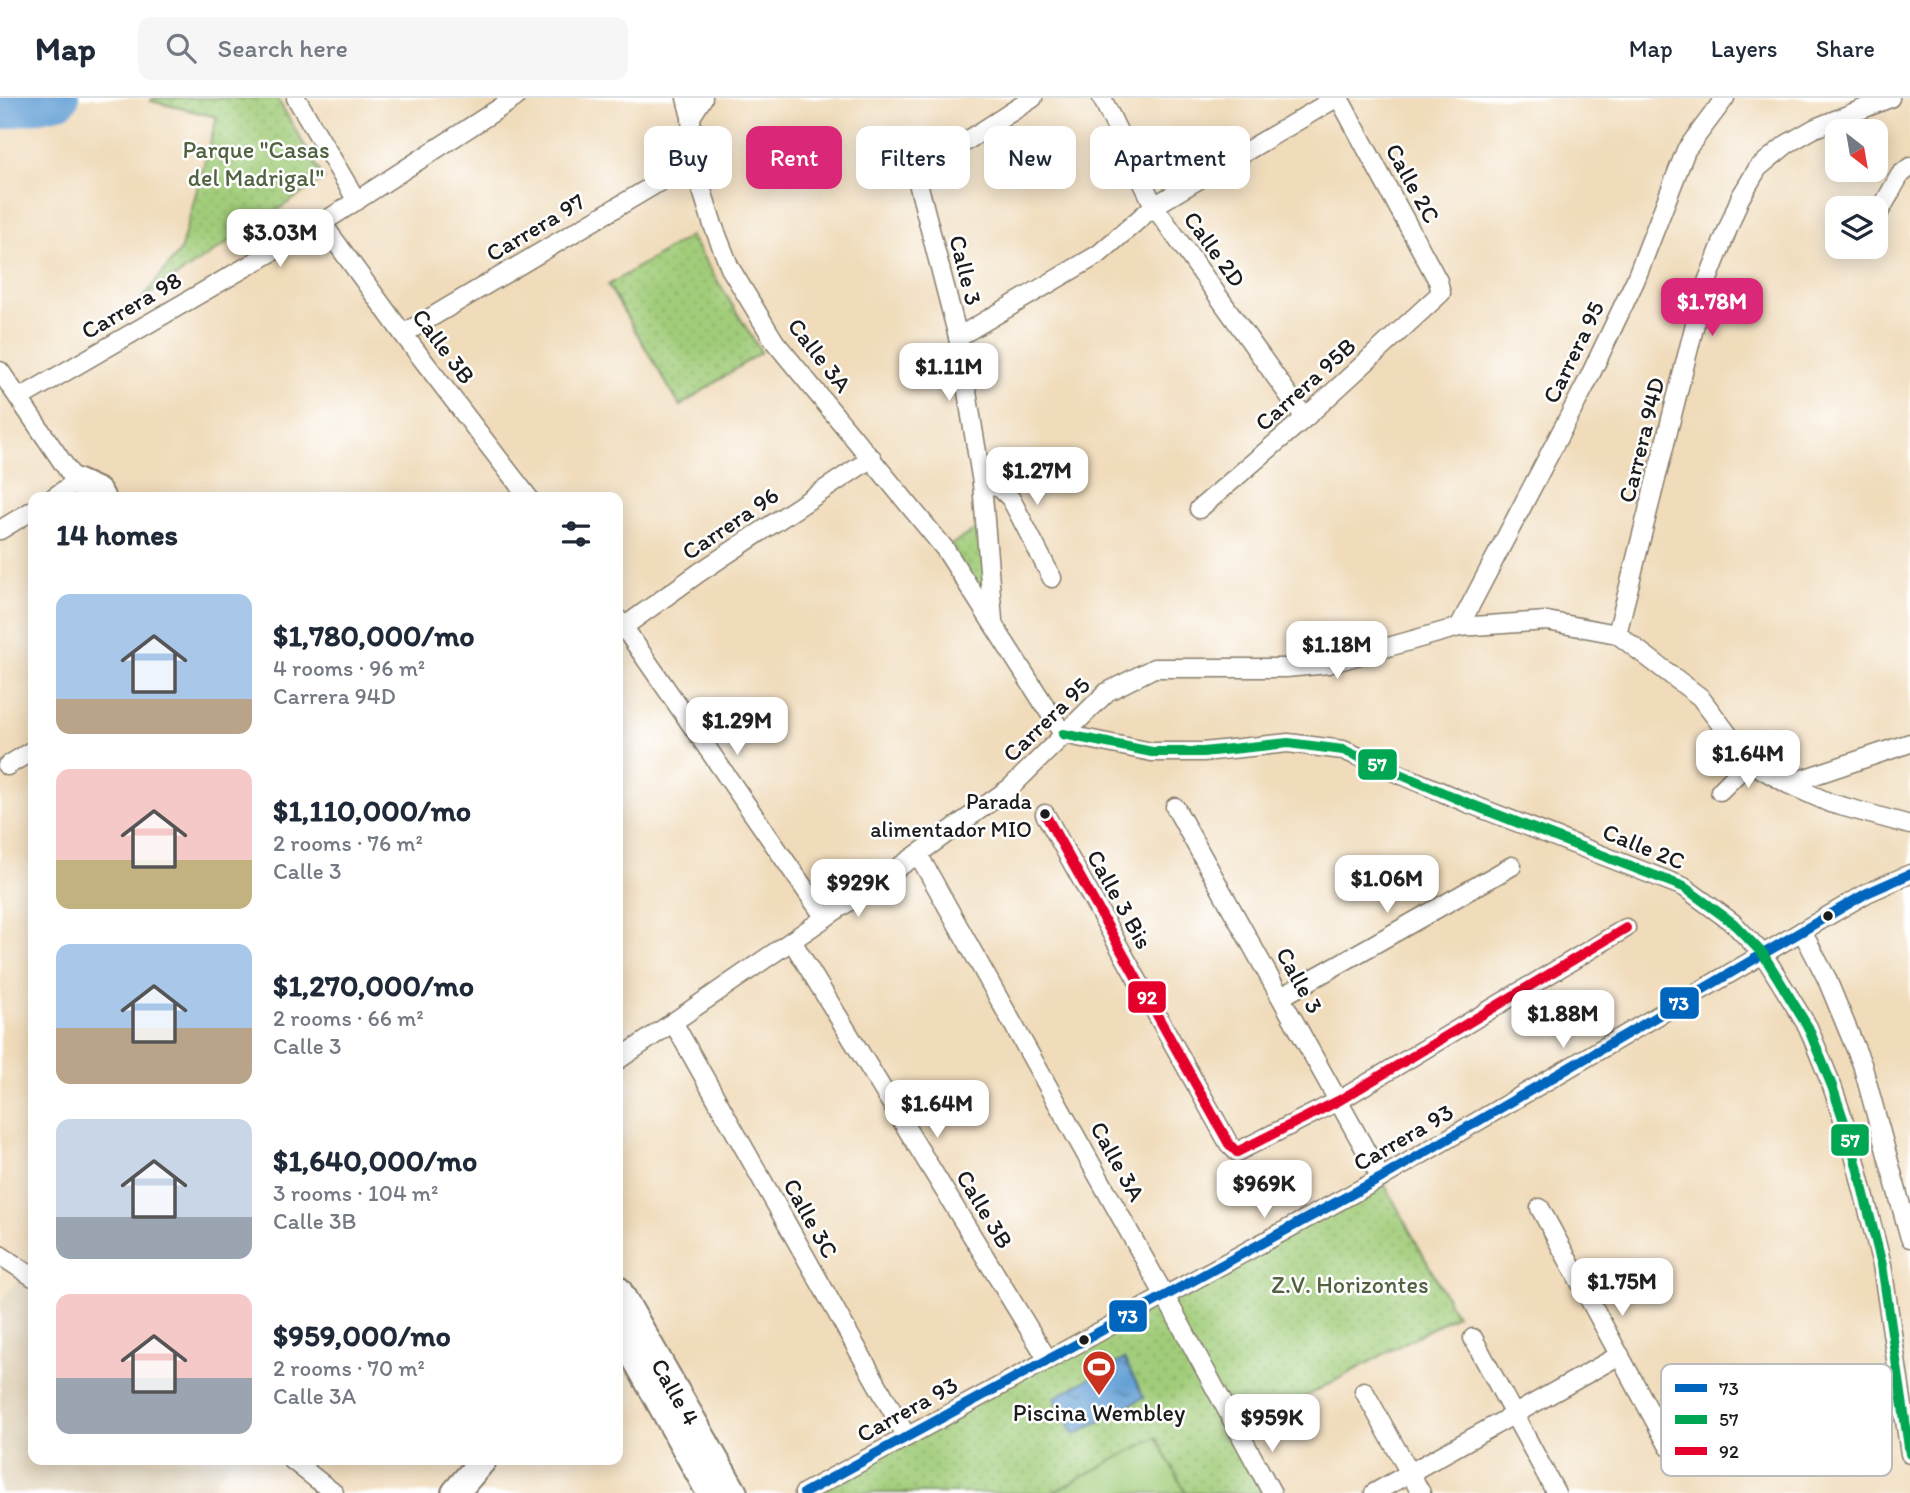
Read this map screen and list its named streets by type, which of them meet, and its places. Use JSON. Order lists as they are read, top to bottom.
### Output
{
  "streets": {
    "street": [
      "Calle 2C",
      "Carrera 97",
      "Calle 2D",
      "Calle 3",
      "Carrera 98",
      "Calle 3B",
      "Carrera 95",
      "Calle 3A",
      "Carrera 95B",
      "Carrera 94D",
      "Carrera 96",
      "Calle 3 Bis",
      "Carrera 93",
      "Calle 3C",
      "Calle 4"
    ]
  },
  "crossings": [
    ["Calle 2C", "Carrera 95"],
    ["Calle 2C", "Calle 3A"],
    ["Calle 2C", "Carrera 95B"],
    ["Calle 2C", "Carrera 93"],
    ["Carrera 97", "Calle 3B"],
    ["Calle 2D", "Carrera 95B"],
    ["Calle 3", "Calle 3A"],
    ["Calle 3", "Calle 3 Bis"],
    ["Calle 3", "Carrera 93"],
    ["Carrera 98", "Calle 3B"],
    ["Calle 3B", "Carrera 95"],
    ["Calle 3B", "Carrera 93"],
    ["Carrera 95", "Calle 3A"],
    ["Carrera 95", "Carrera 94D"],
    ["Carrera 95", "Calle 3C"],
    ["Calle 3A", "Carrera 96"],
    ["Calle 3A", "Carrera 93"],
    ["Carrera 93", "Calle 3C"]
  ],
  "parks": ["Parque \"Casas del Madrigal\"", "Z.V. Horizontes"],
  "places": {
    "other": ["Parada alimentador MIO"],
    "sports": ["Piscina Wembley"]
  },
  "lines": ["transit line 57", "transit line 92", "transit line 73"],
  "legend": ["73", "57", "92"],
  "north": "bottom right",
  "page": {
    "header": "Map",
    "search": "Search here",
    "nav": ["Map", "Layers", "Share"],
    "chip": [
      "Buy",
      "Rent",
      "Filters",
      "New",
      "Apartment"
    ],
    "price": [
      "$3.03M",
      "$1.78M",
      "$1.11M",
      "$1.27M",
      "$1.18M",
      "$1.29M",
      "$1.64M",
      "$1.06M",
      "$929K",
      "$1.88M",
      "$1.64M",
      "$969K",
      "$1.75M",
      "$959K"
    ],
    "heading": "14 homes",
    "list": [
      {
        "name": "$1,780,000/mo",
        "note": "4 rooms · 96 m² · Carrera 94D"
      },
      {
        "name": "$1,110,000/mo",
        "note": "2 rooms · 76 m² · Calle 3"
      },
      {
        "name": "$1,270,000/mo",
        "note": "2 rooms · 66 m² · Calle 3"
      },
      {
        "name": "$1,640,000/mo",
        "note": "3 rooms · 104 m² · Calle 3B"
      },
      {
        "name": "$959,000/mo",
        "note": "2 rooms · 70 m² · Calle 3A"
      }
    ]
  }
}
